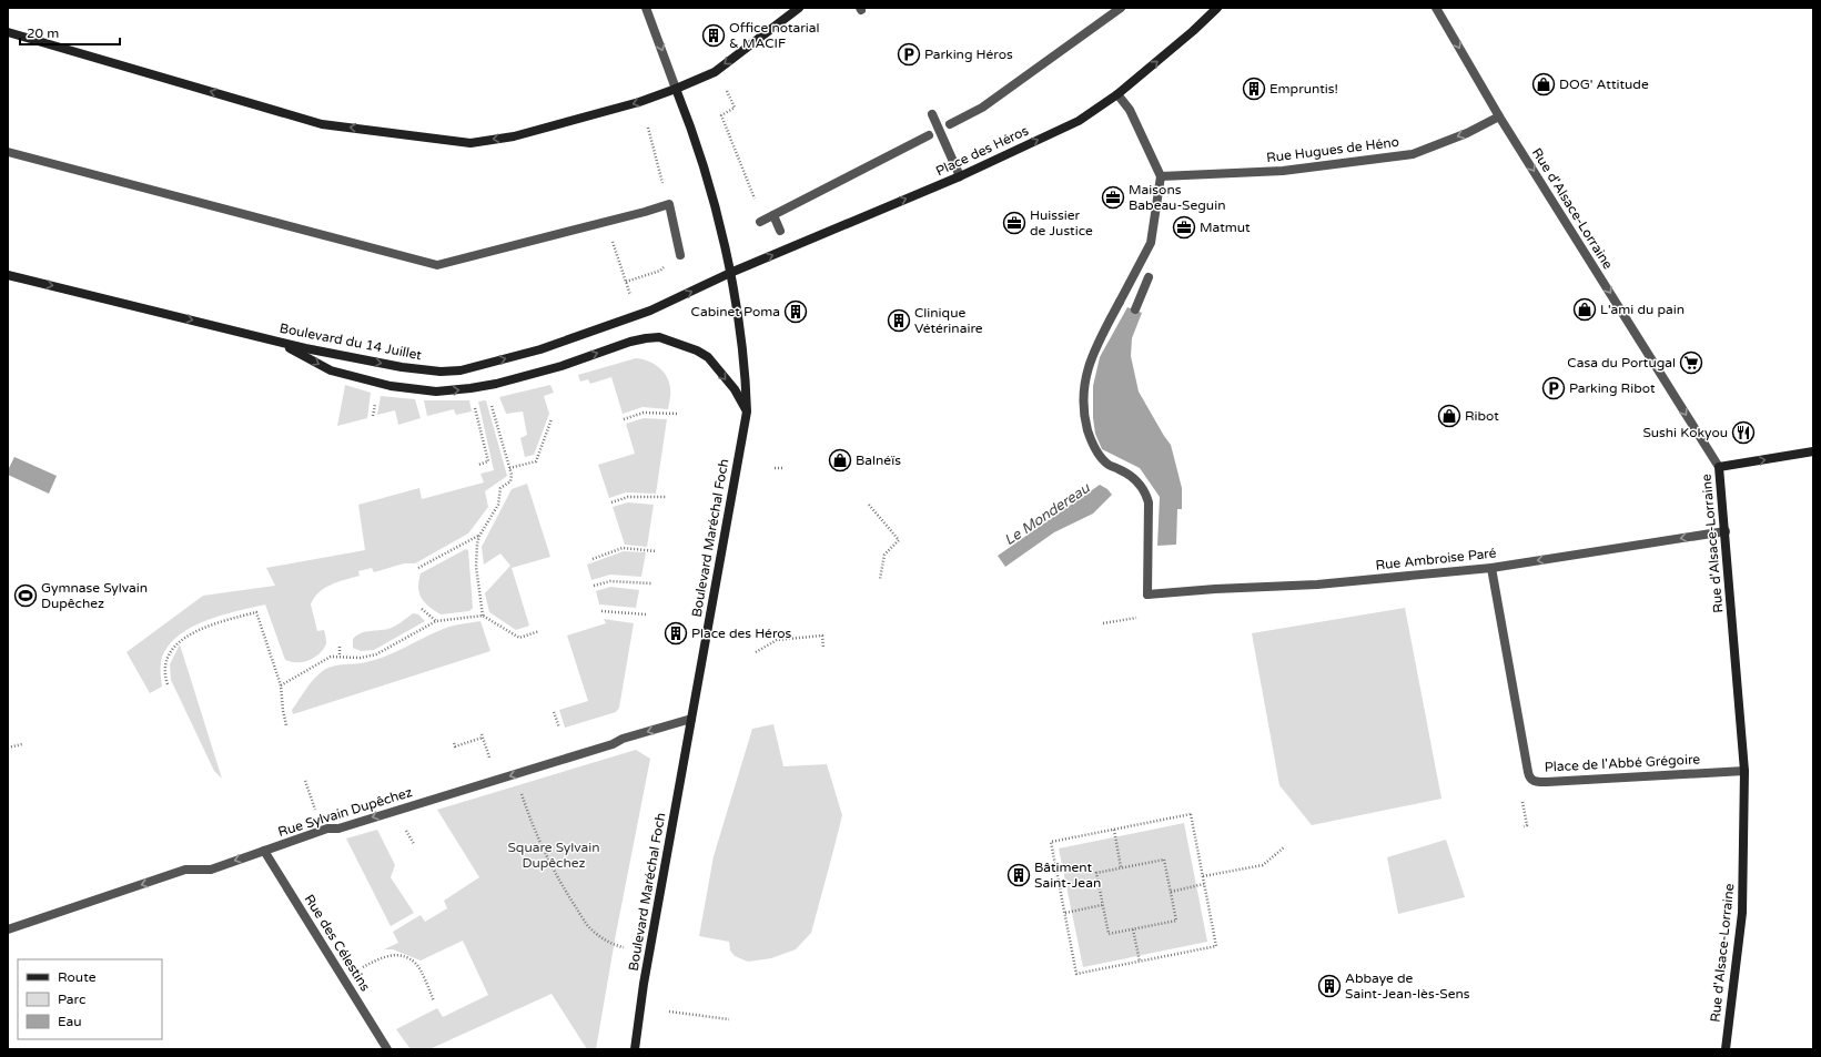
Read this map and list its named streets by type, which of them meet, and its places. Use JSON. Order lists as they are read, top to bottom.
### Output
{
  "streets": {
    "main road": [
      "Place des Héros",
      "Rue d'Alsace-Lorraine",
      "Boulevard du 14 Juillet",
      "Boulevard Maréchal Foch"
    ],
    "street": [
      "Rue Hugues de Héno",
      "Rue Ambroise Paré",
      "Place de l'Abbé Grégoire",
      "Rue Sylvain Dupêchez",
      "Rue des Célestins"
    ]
  },
  "crossings": [
    ["Rue Hugues de Héno", "Rue d'Alsace-Lorraine"],
    ["Rue Hugues de Héno", "Rue Ambroise Paré"],
    ["Place des Héros", "Boulevard du 14 Juillet"],
    ["Place des Héros", "Boulevard Maréchal Foch"],
    ["Rue d'Alsace-Lorraine", "Rue Ambroise Paré"],
    ["Rue d'Alsace-Lorraine", "Place de l'Abbé Grégoire"],
    ["Boulevard du 14 Juillet", "Boulevard Maréchal Foch"],
    ["Boulevard Maréchal Foch", "Rue Sylvain Dupêchez"],
    ["Rue Ambroise Paré", "Place de l'Abbé Grégoire"],
    ["Rue Sylvain Dupêchez", "Rue des Célestins"]
  ],
  "one_way": [
    "Rue Hugues de Héno",
    "Place des Héros",
    "Rue d'Alsace-Lorraine",
    "Boulevard du 14 Juillet",
    "Rue Sylvain Dupêchez"
  ],
  "water": ["Le Mondereau"],
  "parks": ["Square Sylvain Dupêchez"],
  "places": {
    "building": [
      "Office notarial & MACIF",
      "Empruntis!",
      "Cabinet Poma",
      "Clinique Vétérinaire",
      "Place des Héros",
      "Bâtiment Saint-Jean",
      "Abbaye de Saint-Jean-lès-Sens"
    ],
    "parking": ["Parking Héros", "Parking Ribot"],
    "shop": [
      "DOG' Attitude",
      "L'ami du pain",
      "Ribot",
      "Balnéïs"
    ],
    "office": ["Maisons Babeau-Seguin", "Huissier de Justice", "Matmut"],
    "supermarket": ["Casa du Portugal"],
    "restaurant": ["Sushi Kokyou"],
    "sports": ["Gymnase Sylvain Dupêchez"]
  },
  "legend": ["Route", "Parc", "Eau"],
  "scale_bar": "20 m"
}
